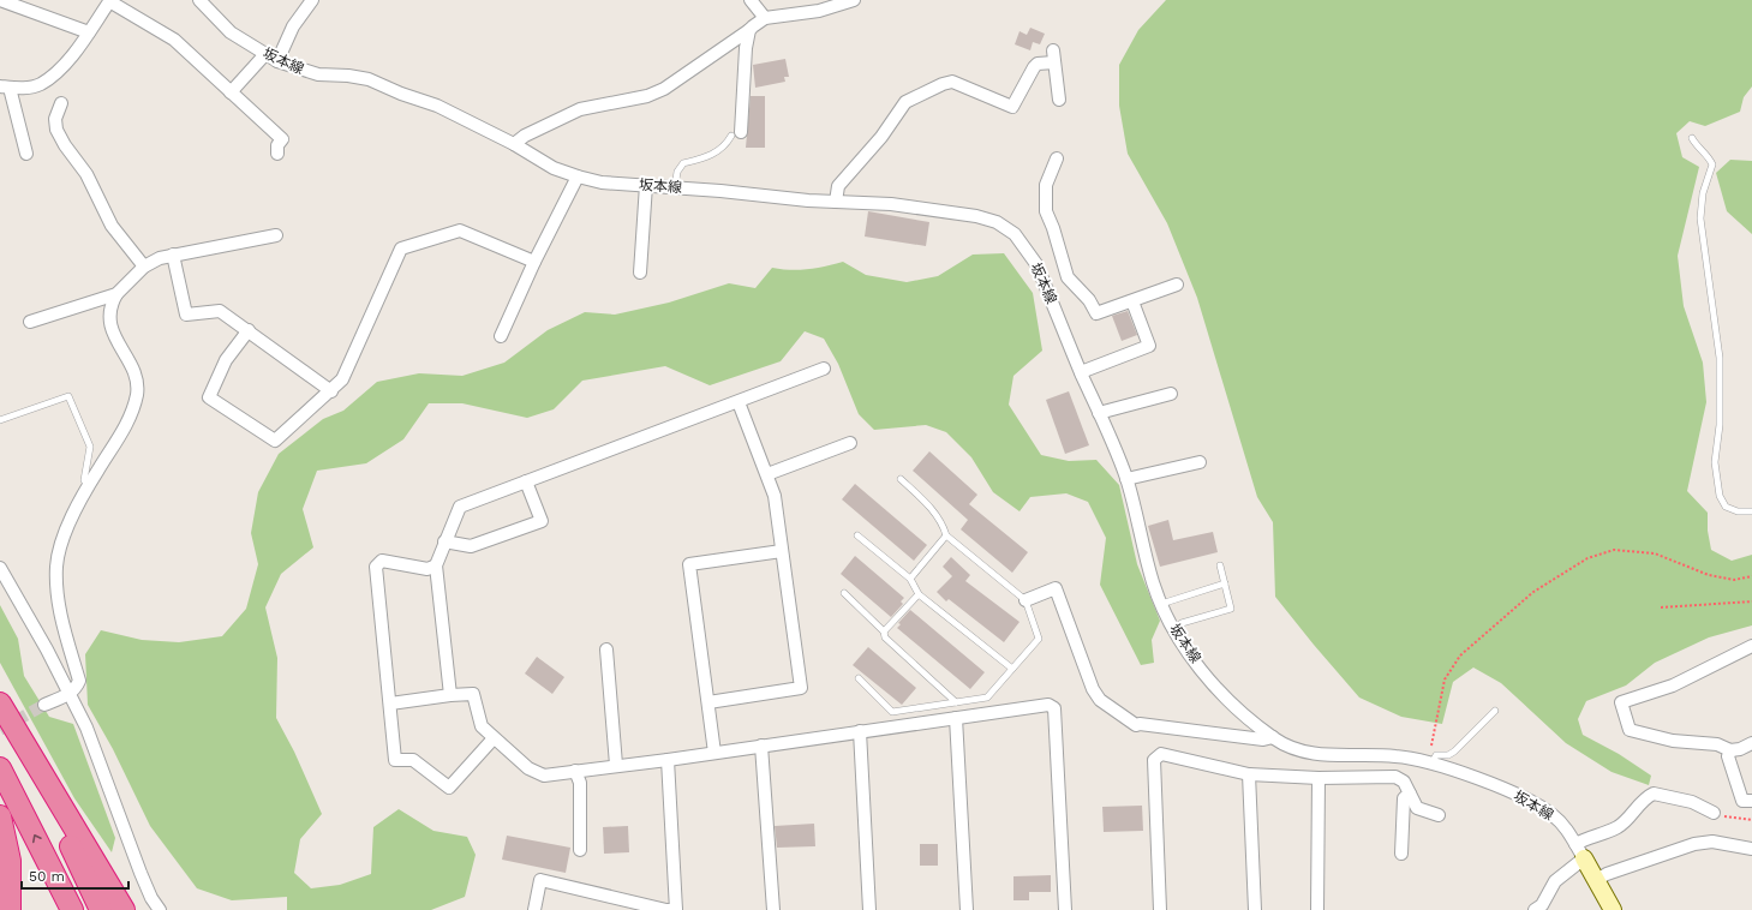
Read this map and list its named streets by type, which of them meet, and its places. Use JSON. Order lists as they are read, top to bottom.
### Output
{
  "streets": {
    "street": ["坂本線"]
  },
  "scale_bar": "50 m"
}
